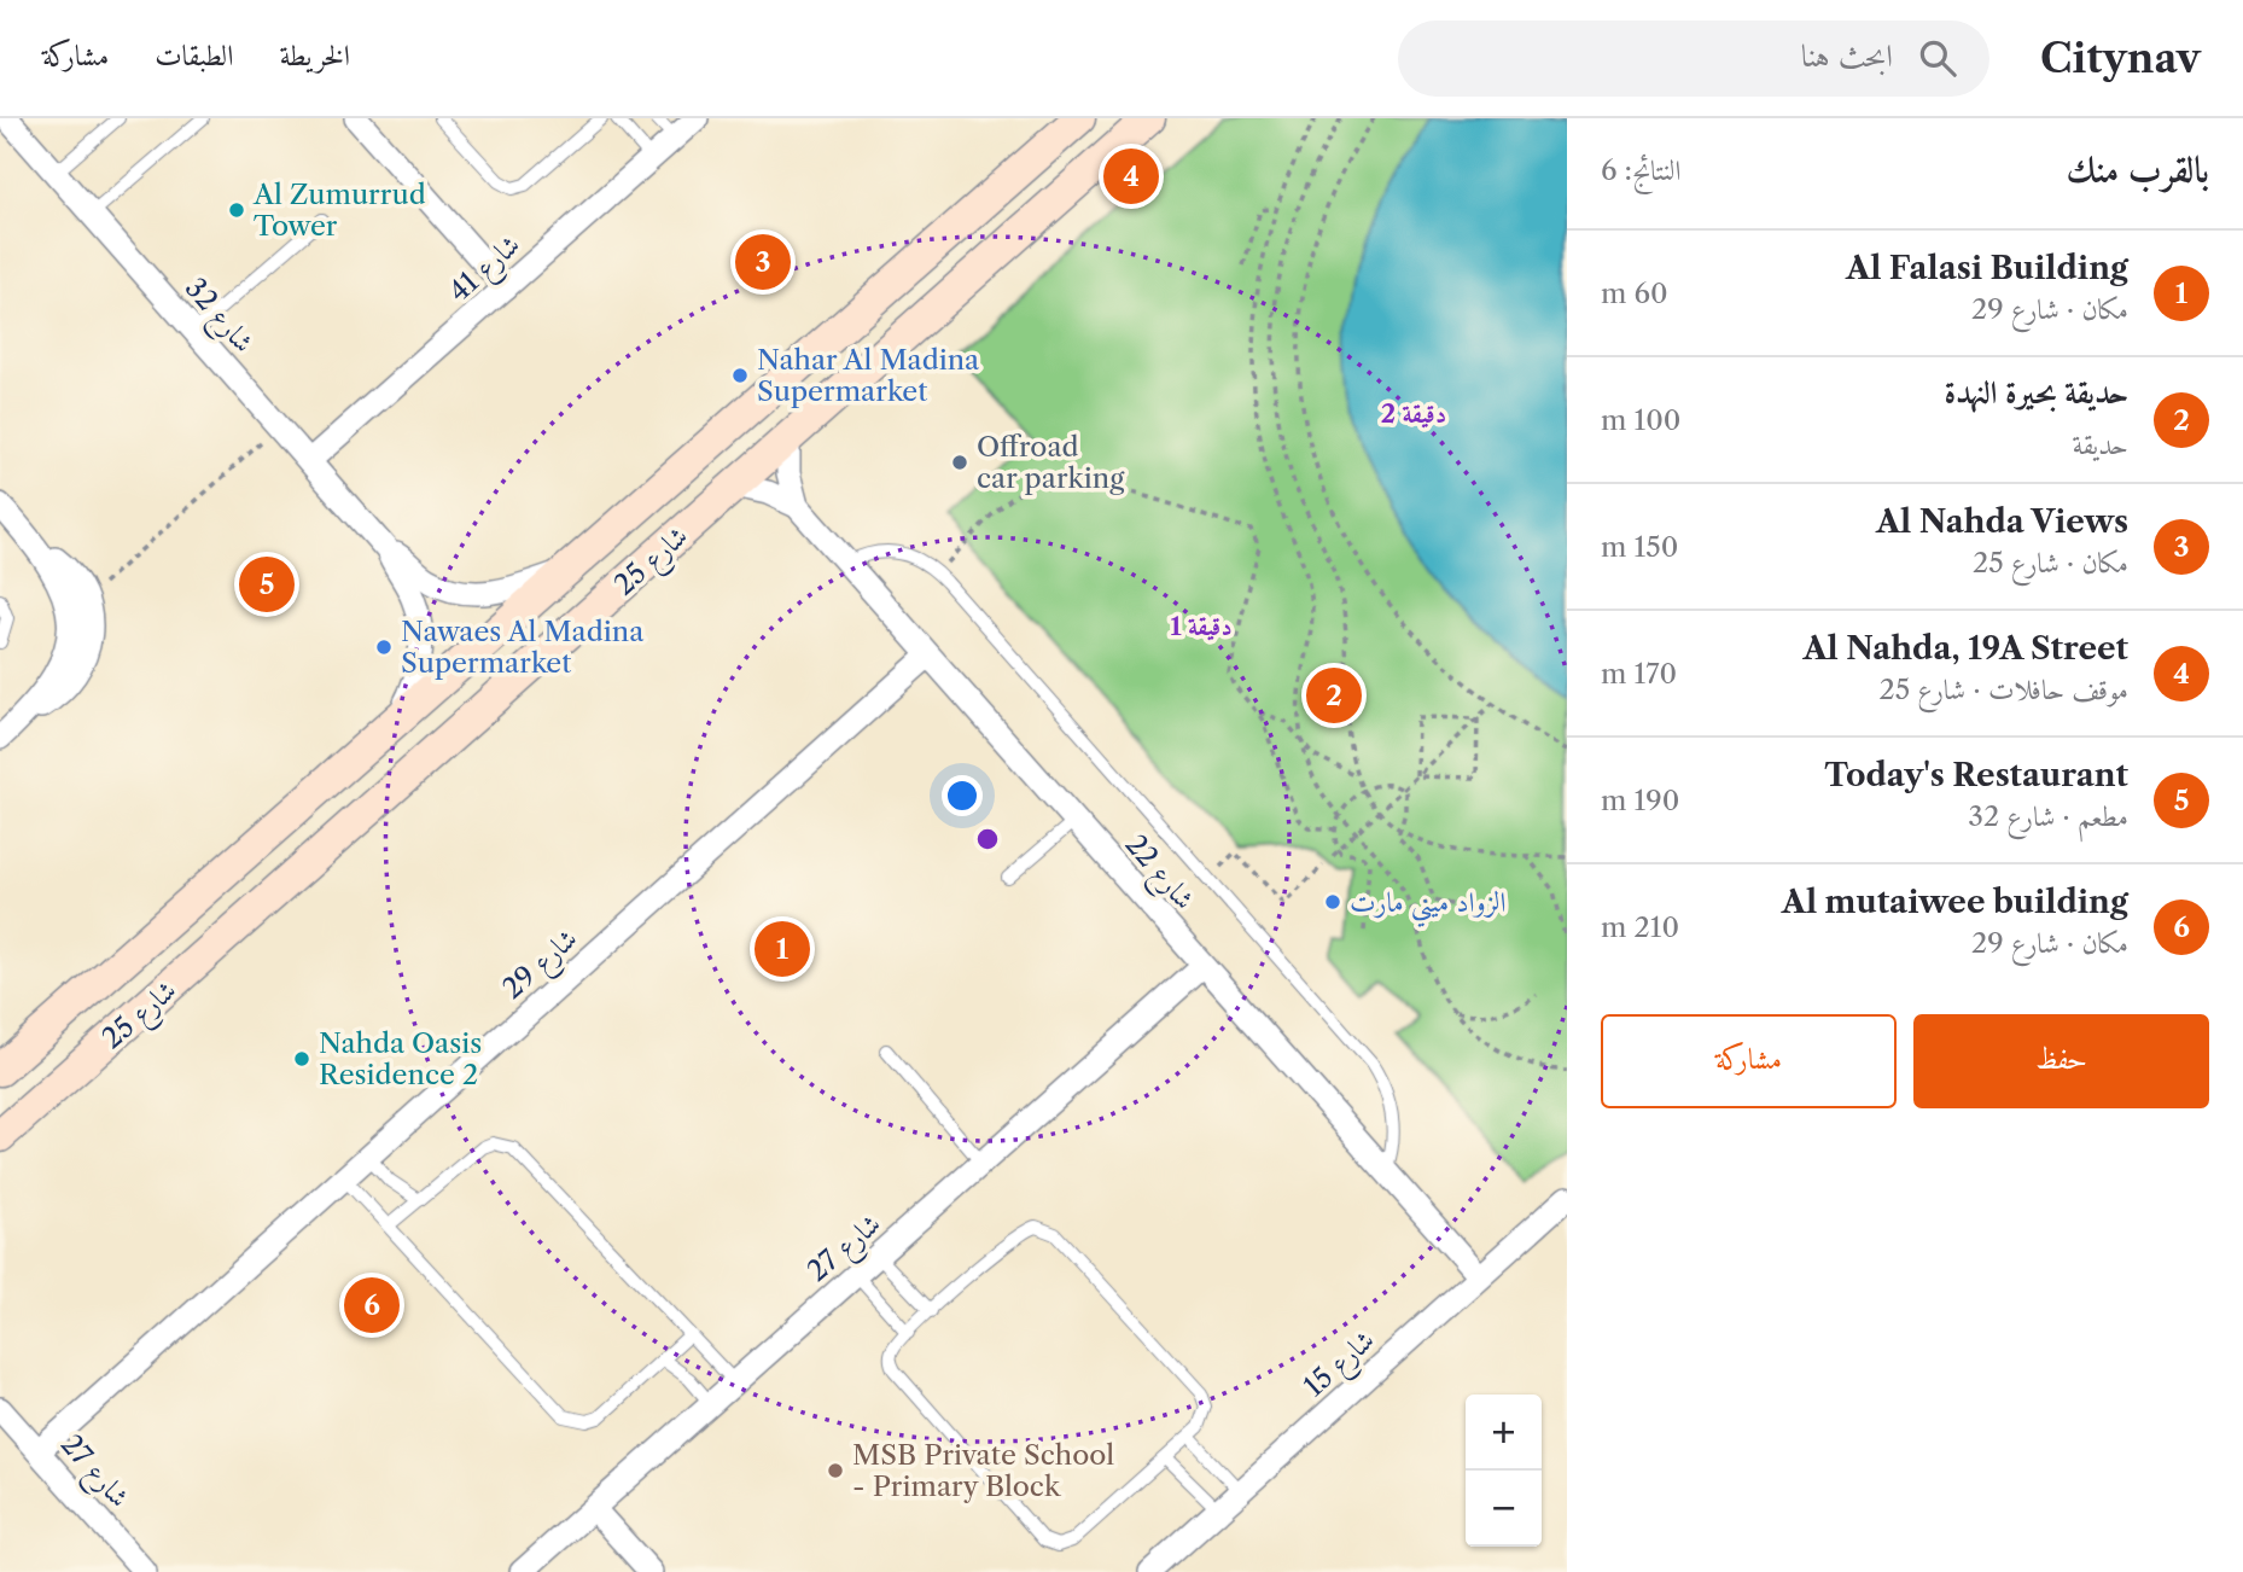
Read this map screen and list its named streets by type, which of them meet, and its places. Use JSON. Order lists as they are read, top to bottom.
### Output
{
  "streets": {
    "street": [
      "شارع 41",
      "شارع 32",
      "شارع 25",
      "شارع 22",
      "شارع 29",
      "شارع 27",
      "شارع 15"
    ]
  },
  "crossings": [
    ["شارع 41", "شارع 32"],
    ["شارع 32", "شارع 25"],
    ["شارع 25", "شارع 22"],
    ["شارع 22", "شارع 29"],
    ["شارع 22", "شارع 27"],
    ["شارع 22", "شارع 15"],
    ["شارع 29", "شارع 27"]
  ],
  "places": [
    "Al Zumurrud Tower",
    "Nahar Al Madina Supermarket",
    "Offroad car parking",
    "Nawaes Al Madina Supermarket",
    "الزواد ميني مارت",
    "Nahda Oasis Residence 2",
    "MSB Private School - Primary Block"
  ],
  "page": {
    "header": "Citynav",
    "search": "ابحث هنا",
    "nav": ["الخريطة", "الطبقات", "مشاركة"],
    "heading": ["بالقرب منك", "النتائج: 6"],
    "pins": [
      "4",
      "3",
      "5",
      "2",
      "1",
      "6"
    ],
    "list": [
      {
        "mark": "1",
        "name": "Al Falasi Building",
        "note": "مكان · شارع 29",
        "value": "60 m"
      },
      {
        "mark": "2",
        "name": "حديقة بحيرة النهدة",
        "note": "حديقة",
        "value": "100 m"
      },
      {
        "mark": "3",
        "name": "Al Nahda Views",
        "note": "مكان · شارع 25",
        "value": "150 m"
      },
      {
        "mark": "4",
        "name": "Al Nahda, 19A Street",
        "note": "موقف حافلات · شارع 25",
        "value": "170 m"
      },
      {
        "mark": "5",
        "name": "Today's Restaurant",
        "note": "مطعم · شارع 32",
        "value": "190 m"
      },
      {
        "mark": "6",
        "name": "Al mutaiwee building",
        "note": "مكان · شارع 29",
        "value": "210 m"
      }
    ],
    "buttons": ["حفظ", "مشاركة"],
    "map_buttons": ["+", "−"]
  },
  "rings": ["2 دقيقة", "1 دقيقة"]
}
